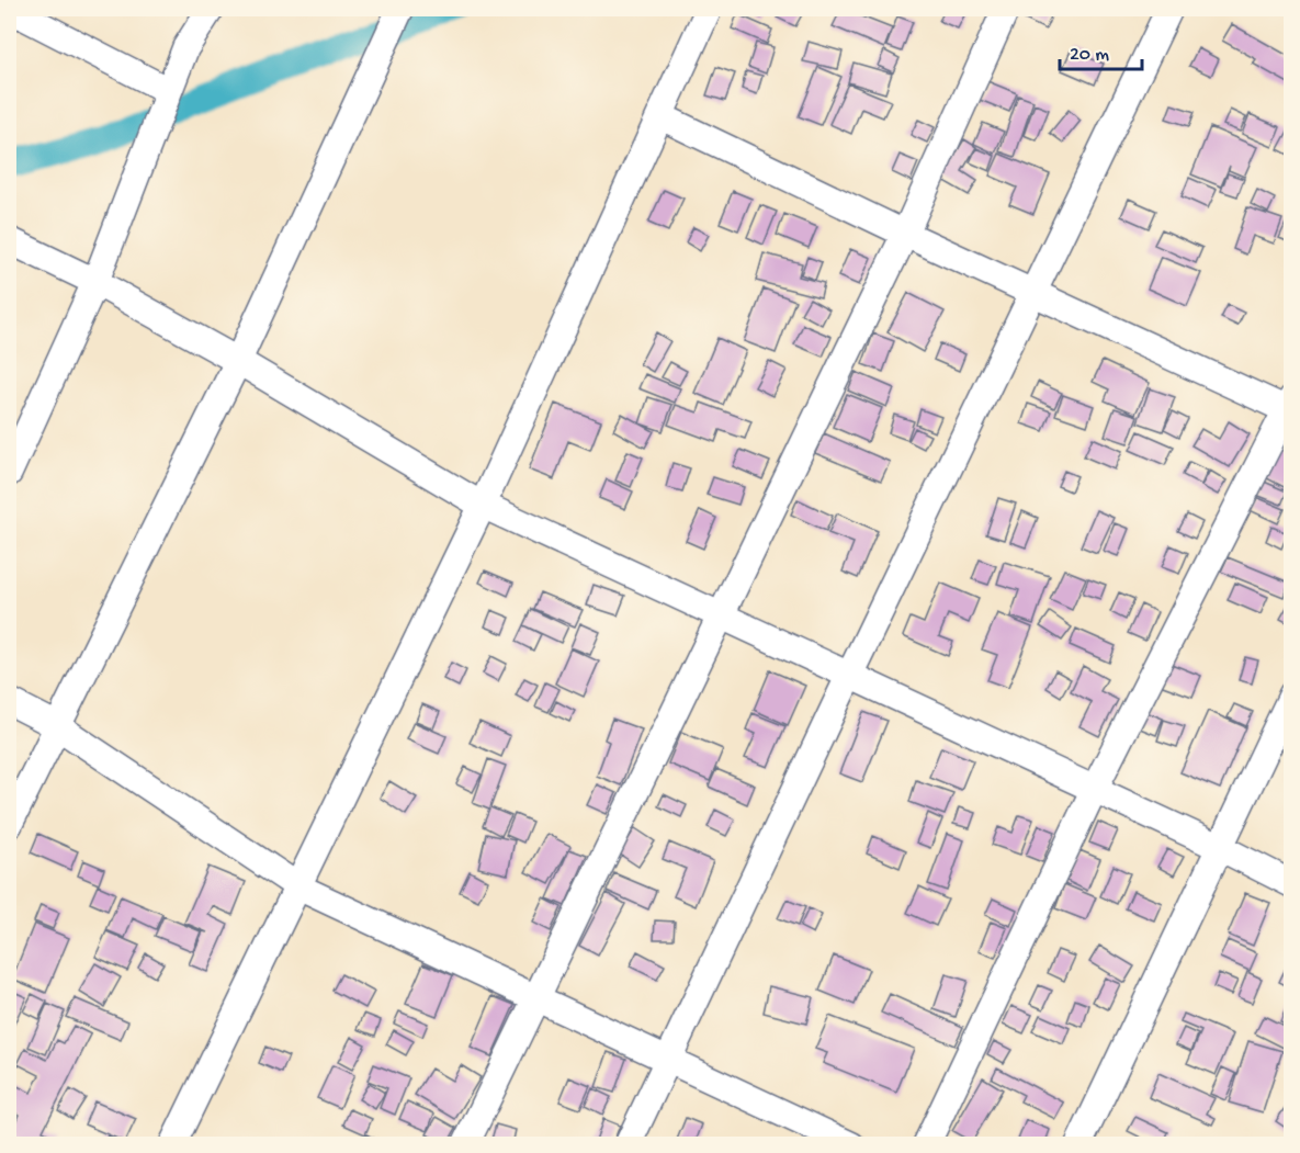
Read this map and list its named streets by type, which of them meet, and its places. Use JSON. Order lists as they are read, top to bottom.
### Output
{
  "scale_bar": "20 m"
}
